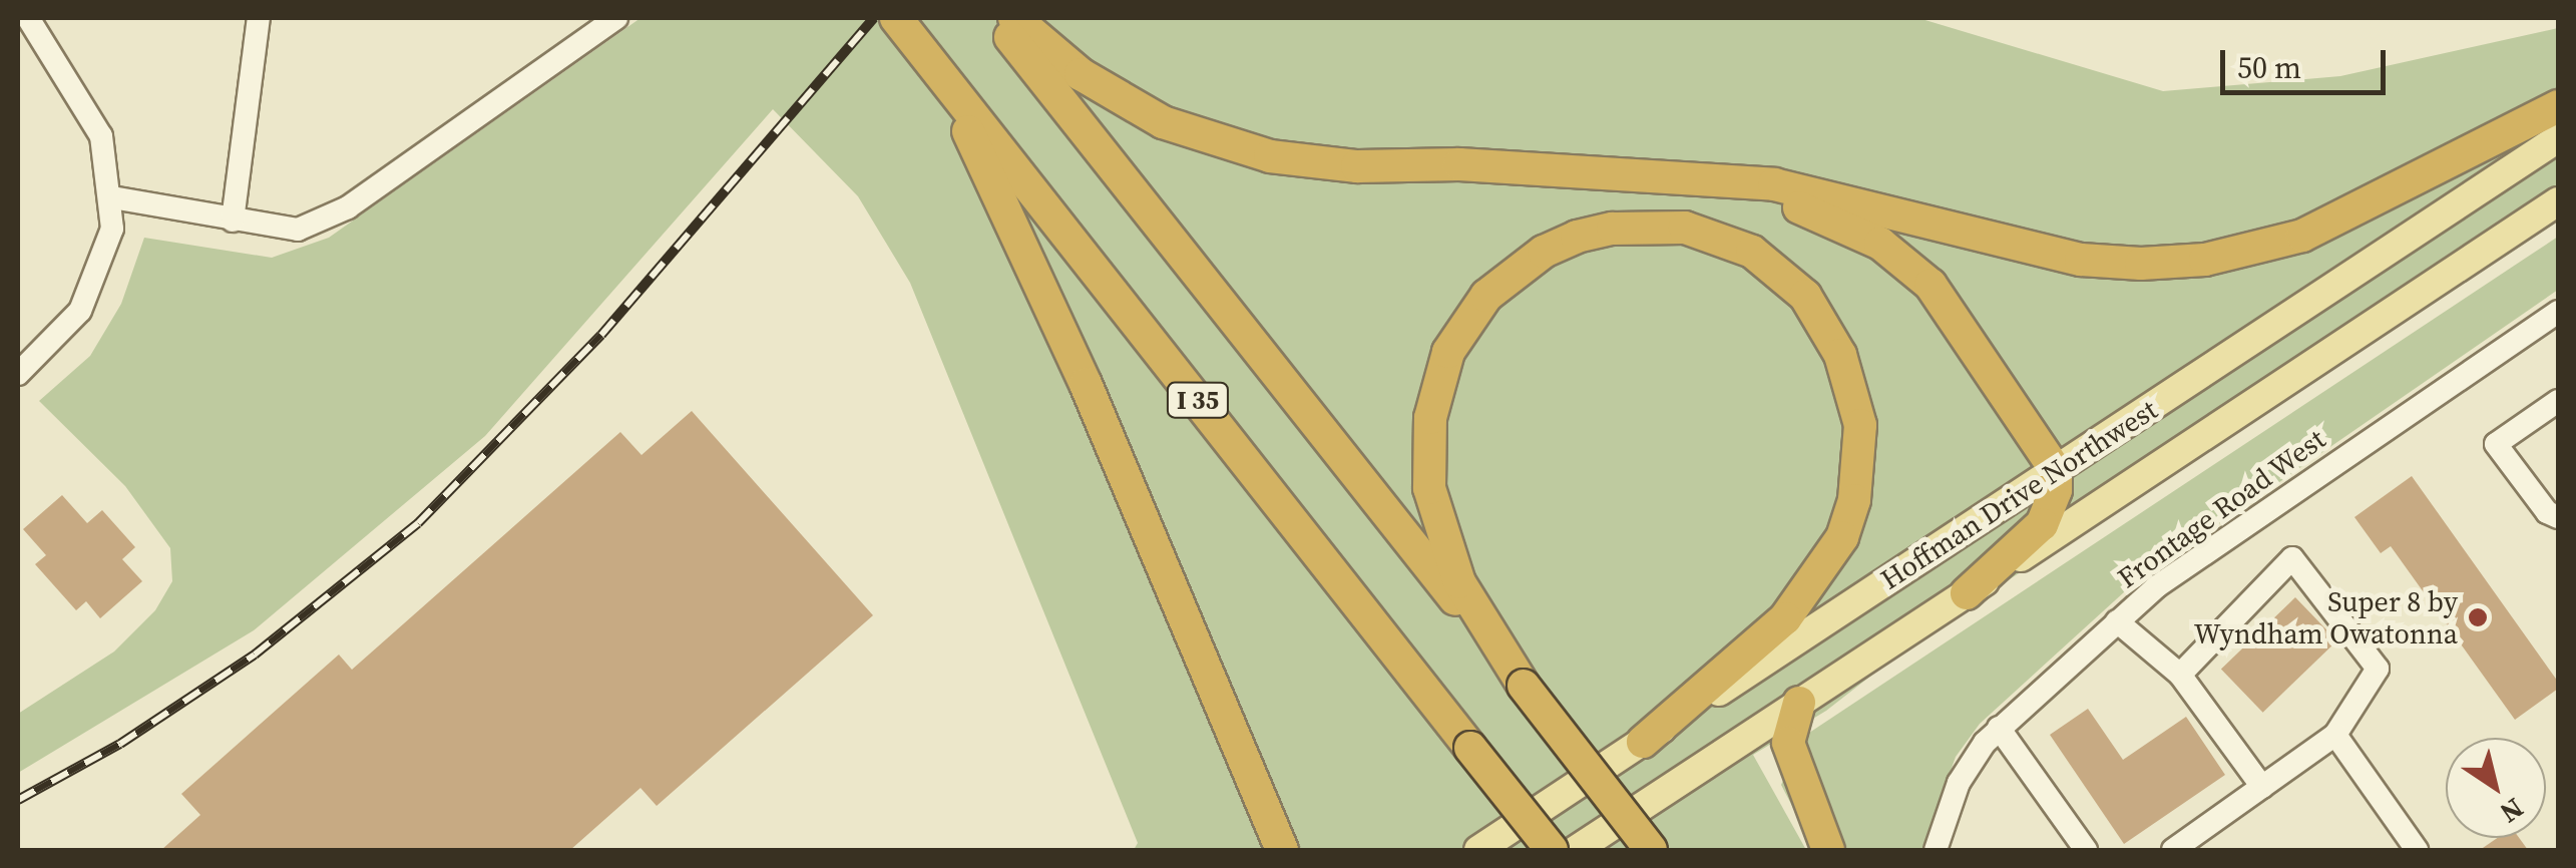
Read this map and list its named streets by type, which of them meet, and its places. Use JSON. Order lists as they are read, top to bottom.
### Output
{
  "streets": {
    "highway": ["I 35"],
    "main road": ["Hoffman Drive Northwest"],
    "street": ["Frontage Road West"]
  },
  "places": ["Super 8 by Wyndham Owatonna"],
  "scale_bar": "50 m",
  "north": "bottom right"
}
